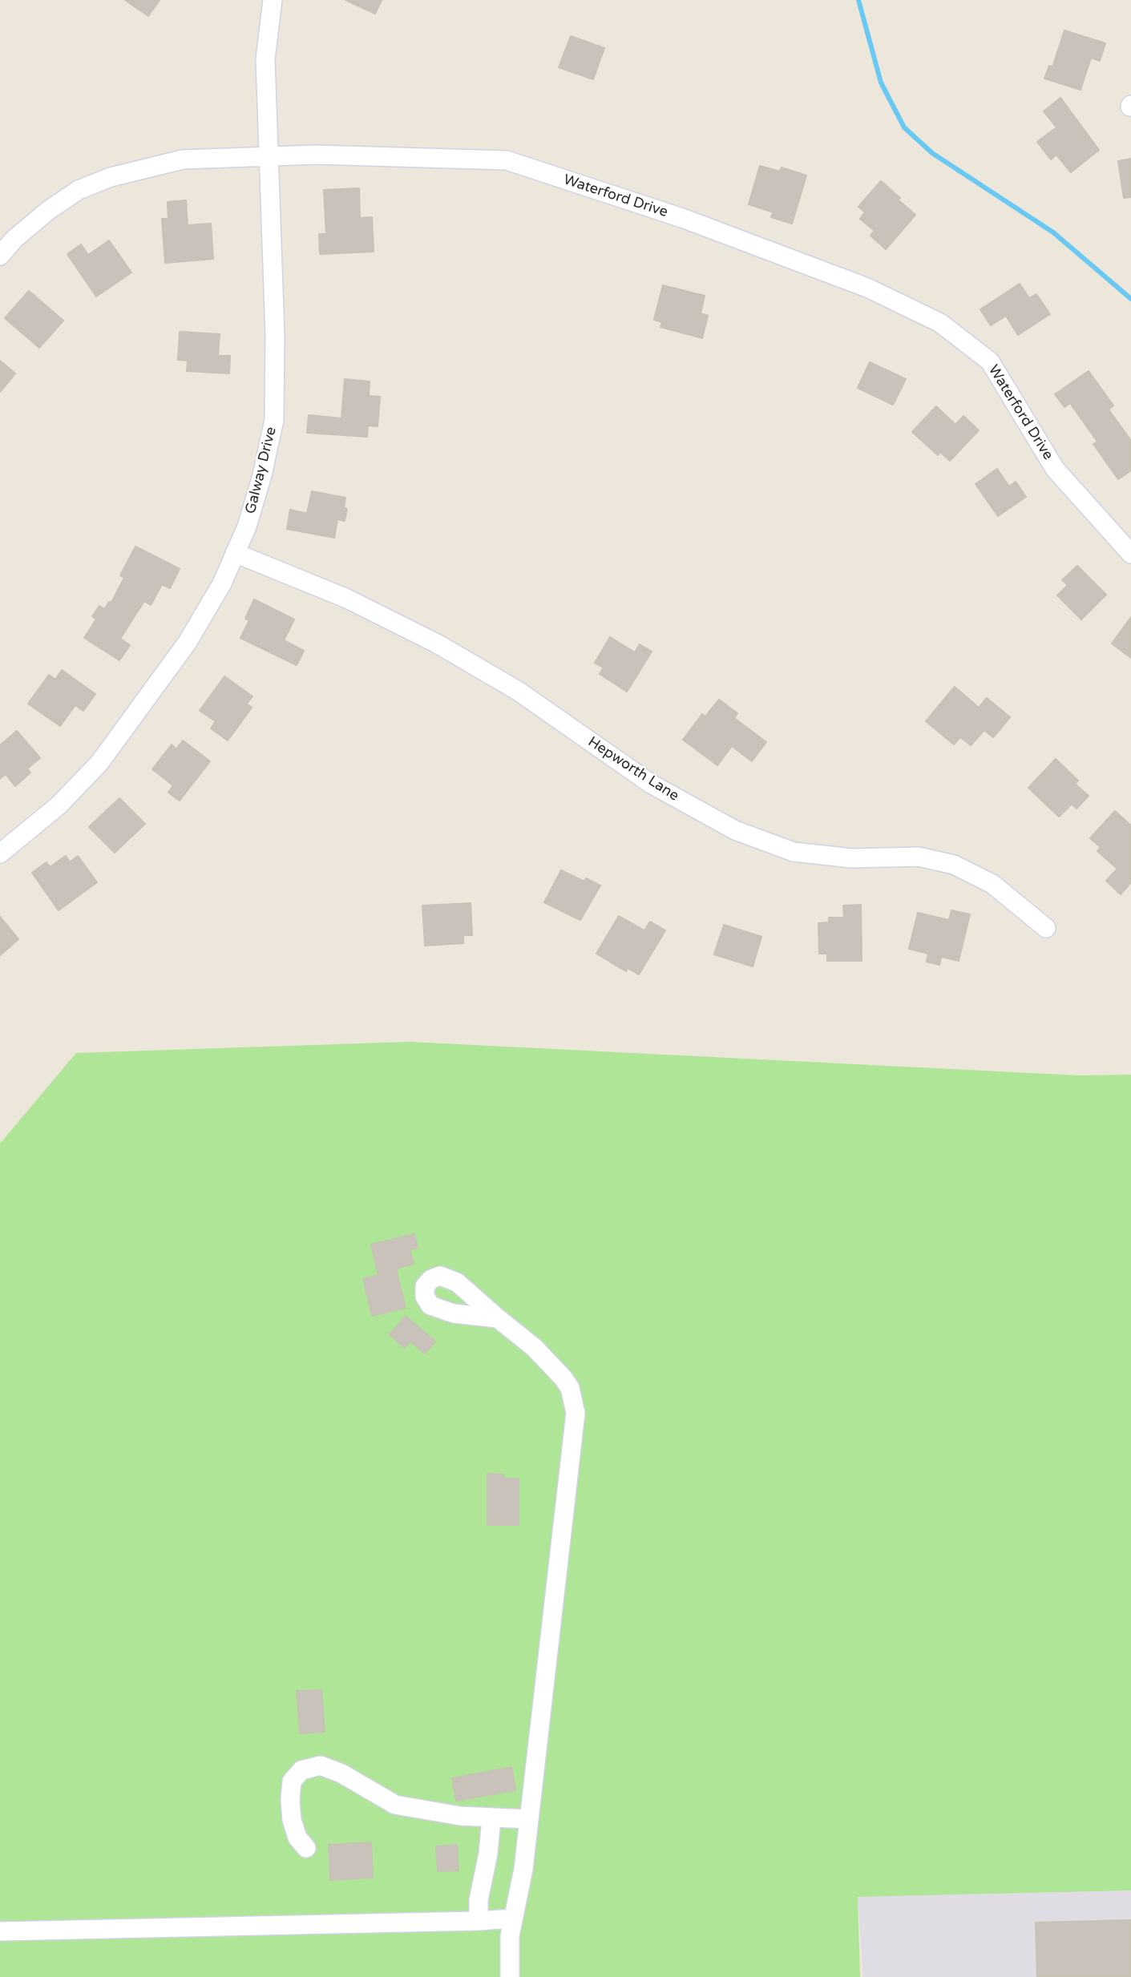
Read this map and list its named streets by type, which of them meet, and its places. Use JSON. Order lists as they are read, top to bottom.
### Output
{
  "streets": {
    "street": ["Waterford Drive", "Galway Drive", "Hepworth Lane"]
  },
  "crossings": [
    ["Waterford Drive", "Galway Drive"],
    ["Galway Drive", "Hepworth Lane"]
  ]
}
